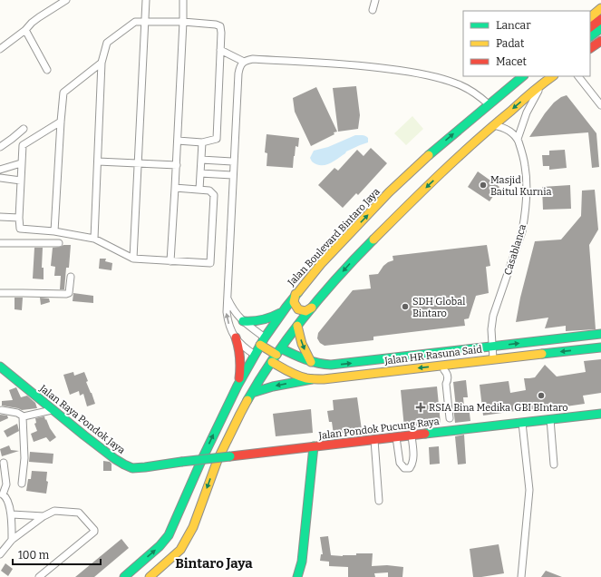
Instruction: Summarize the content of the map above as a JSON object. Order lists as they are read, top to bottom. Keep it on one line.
{"streets":{"main road":["Jalan Boulevard Bintaro Jaya","Jalan HR Rasuna Said","Jalan Raya Pondok Jaya","Jalan Pondok Pucung Raya"],"street":["Casablanca"]},"crossings":[["Casablanca","Jalan HR Rasuna Said"],["Jalan Raya Pondok Jaya","Jalan Pondok Pucung Raya"]],"districts":["Bintaro Jaya"],"places":{"other":["Masjid Baitul Kurnia","SDH Global Bintaro","GBI BIntaro"],"health":["RSIA Bina Medika"]},"legend":["Lancar","Padat","Macet"],"scale_bar":"100 m"}
